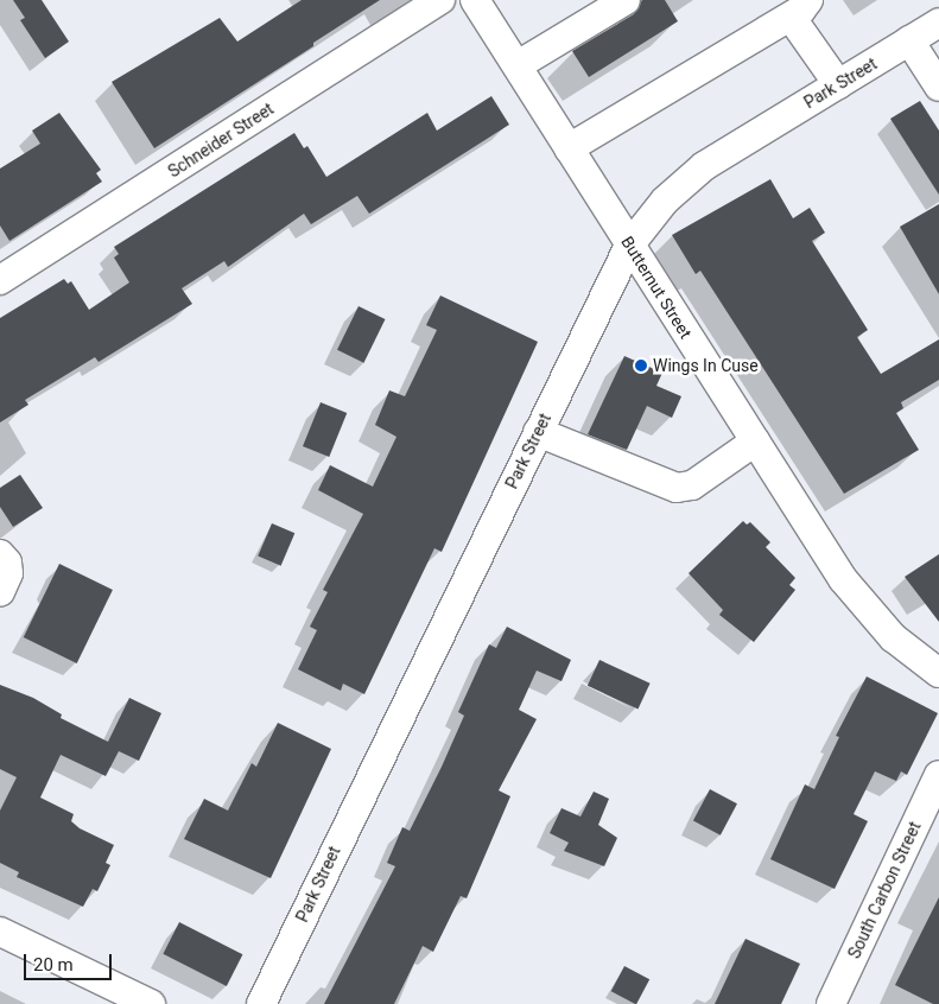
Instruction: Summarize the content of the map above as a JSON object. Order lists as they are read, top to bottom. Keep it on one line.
{"streets":{"street":["Park Street","Schneider Street","Butternut Street","South Carbon Street"]},"crossings":[["Park Street","Butternut Street"]],"places":["Wings In Cuse"],"scale_bar":"20 m"}
